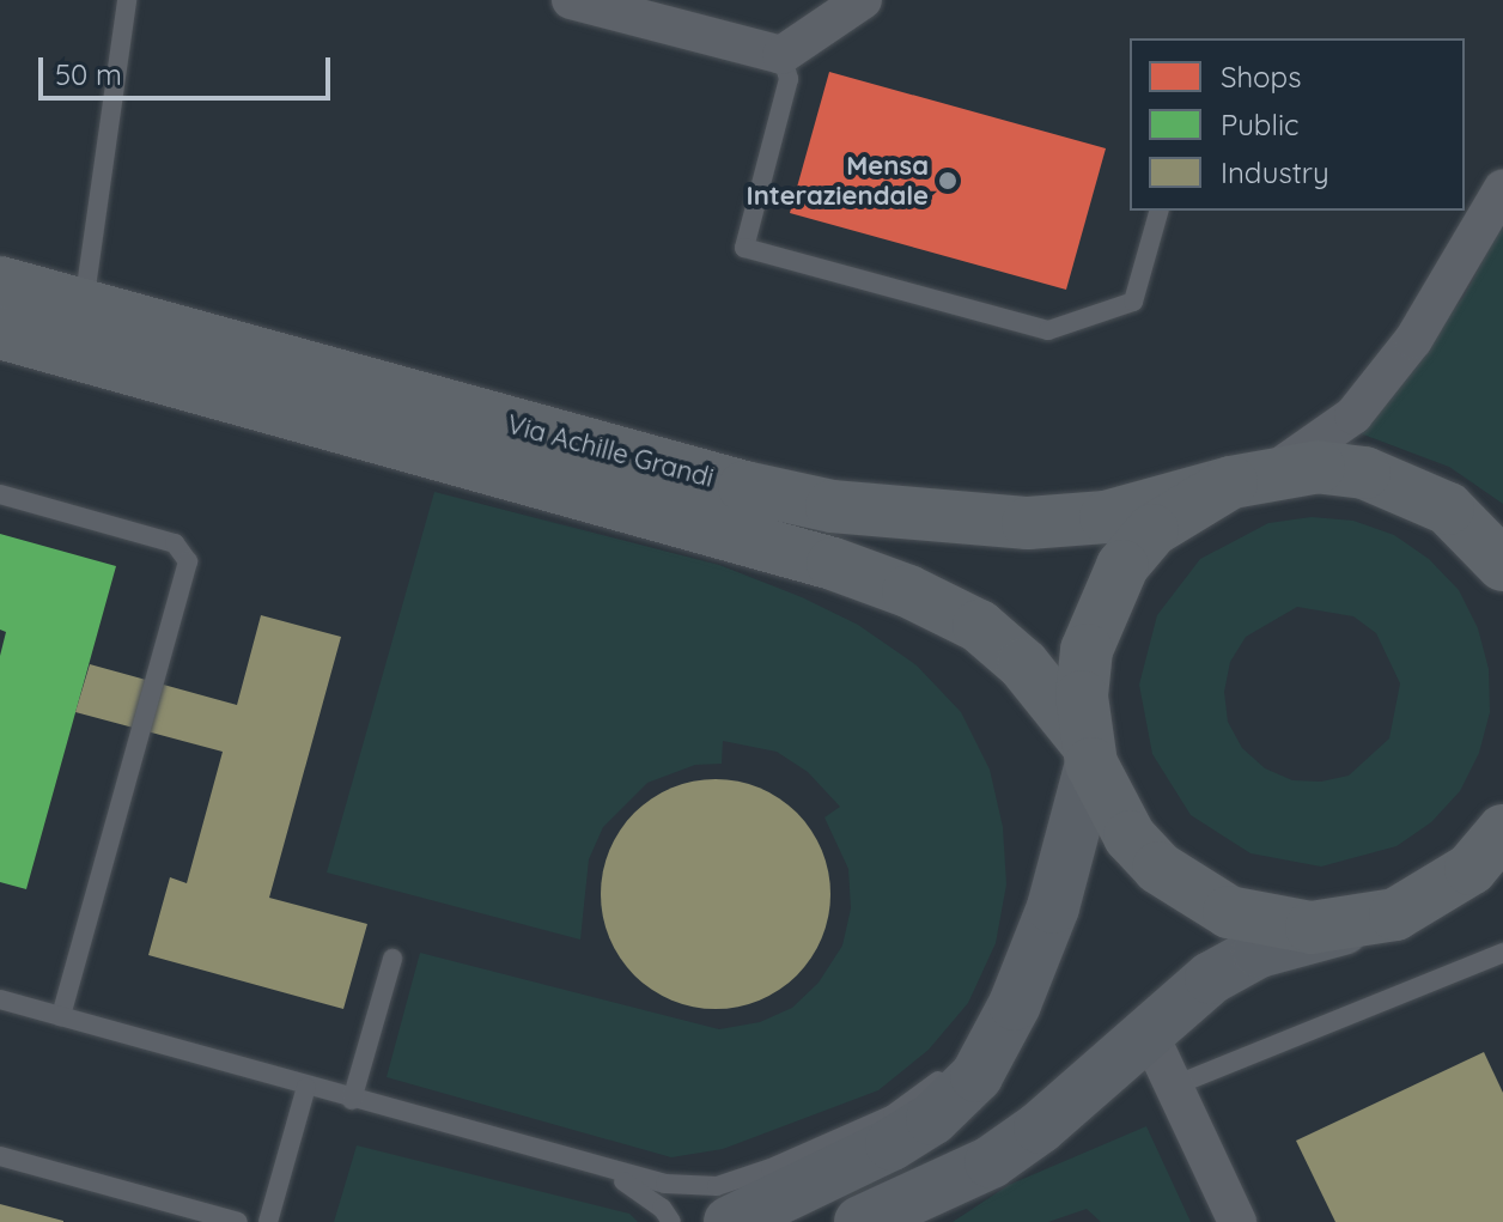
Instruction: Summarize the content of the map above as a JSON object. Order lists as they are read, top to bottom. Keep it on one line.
{"streets":{"main road":["Via Achille Grandi"]},"places":["Mensa Interaziendale"],"legend":["Shops","Public","Industry"],"scale_bar":"50 m"}
